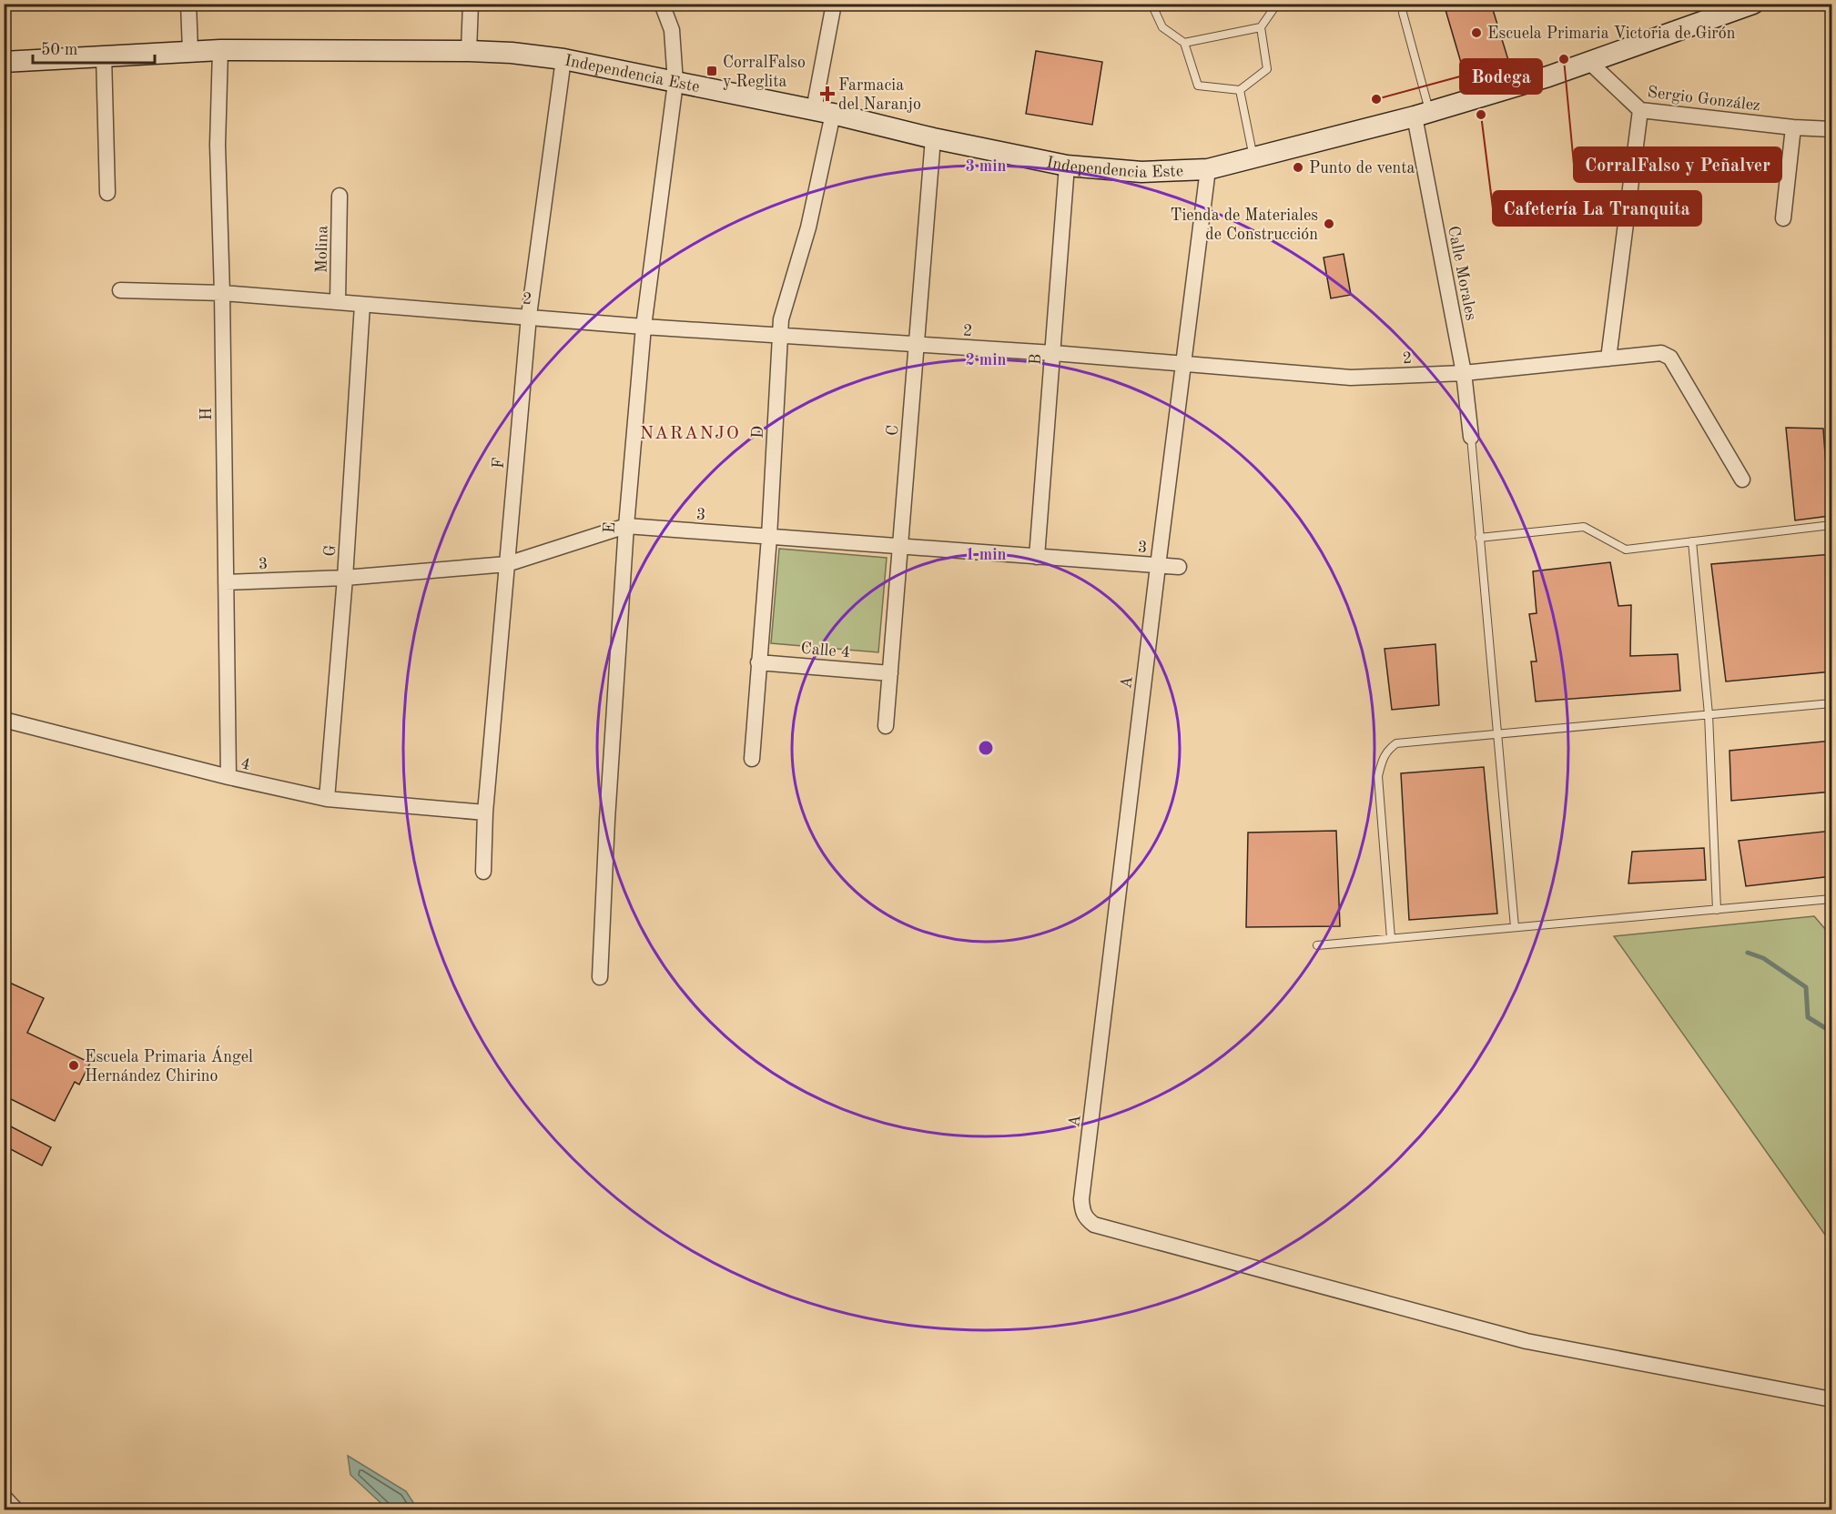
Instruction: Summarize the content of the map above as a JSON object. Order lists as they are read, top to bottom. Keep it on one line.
{"streets":{"main road":["Independencia Este"],"street":["Sergio González","Molina","Calle Morales","2","B","H","C","D","F","3","E","G","Calle 4","A","4"]},"crossings":[["Independencia Este","Sergio González"],["Independencia Este","Calle Morales"],["Independencia Este","B"],["Independencia Este","H"],["Independencia Este","C"],["Independencia Este","D"],["Independencia Este","F"],["Independencia Este","E"],["Independencia Este","A"],["Molina","2"],["Calle Morales","2"],["2","B"],["2","H"],["2","C"],["2","D"],["2","F"],["2","E"],["2","G"],["2","A"],["B","3"],["H","3"],["H","4"],["C","3"],["C","Calle 4"],["D","3"],["D","Calle 4"],["F","3"],["F","4"],["3","E"],["3","G"],["3","A"],["G","4"]],"districts":["NARANJO"],"places":{"other":["Escuela Primaria Victoria de Girón","CorralFalso y Peñalver","Bodega","Cafetería La Tranquita","Punto de venta","Tienda de Materiales de Construcción","Escuela Primaria Ángel Hernández Chirino"],"transit":["CorralFalso y Reglita"],"health":["Farmacia del Naranjo"]},"scale_bar":"50 m","rings":["3 min","2 min","1 min"]}
